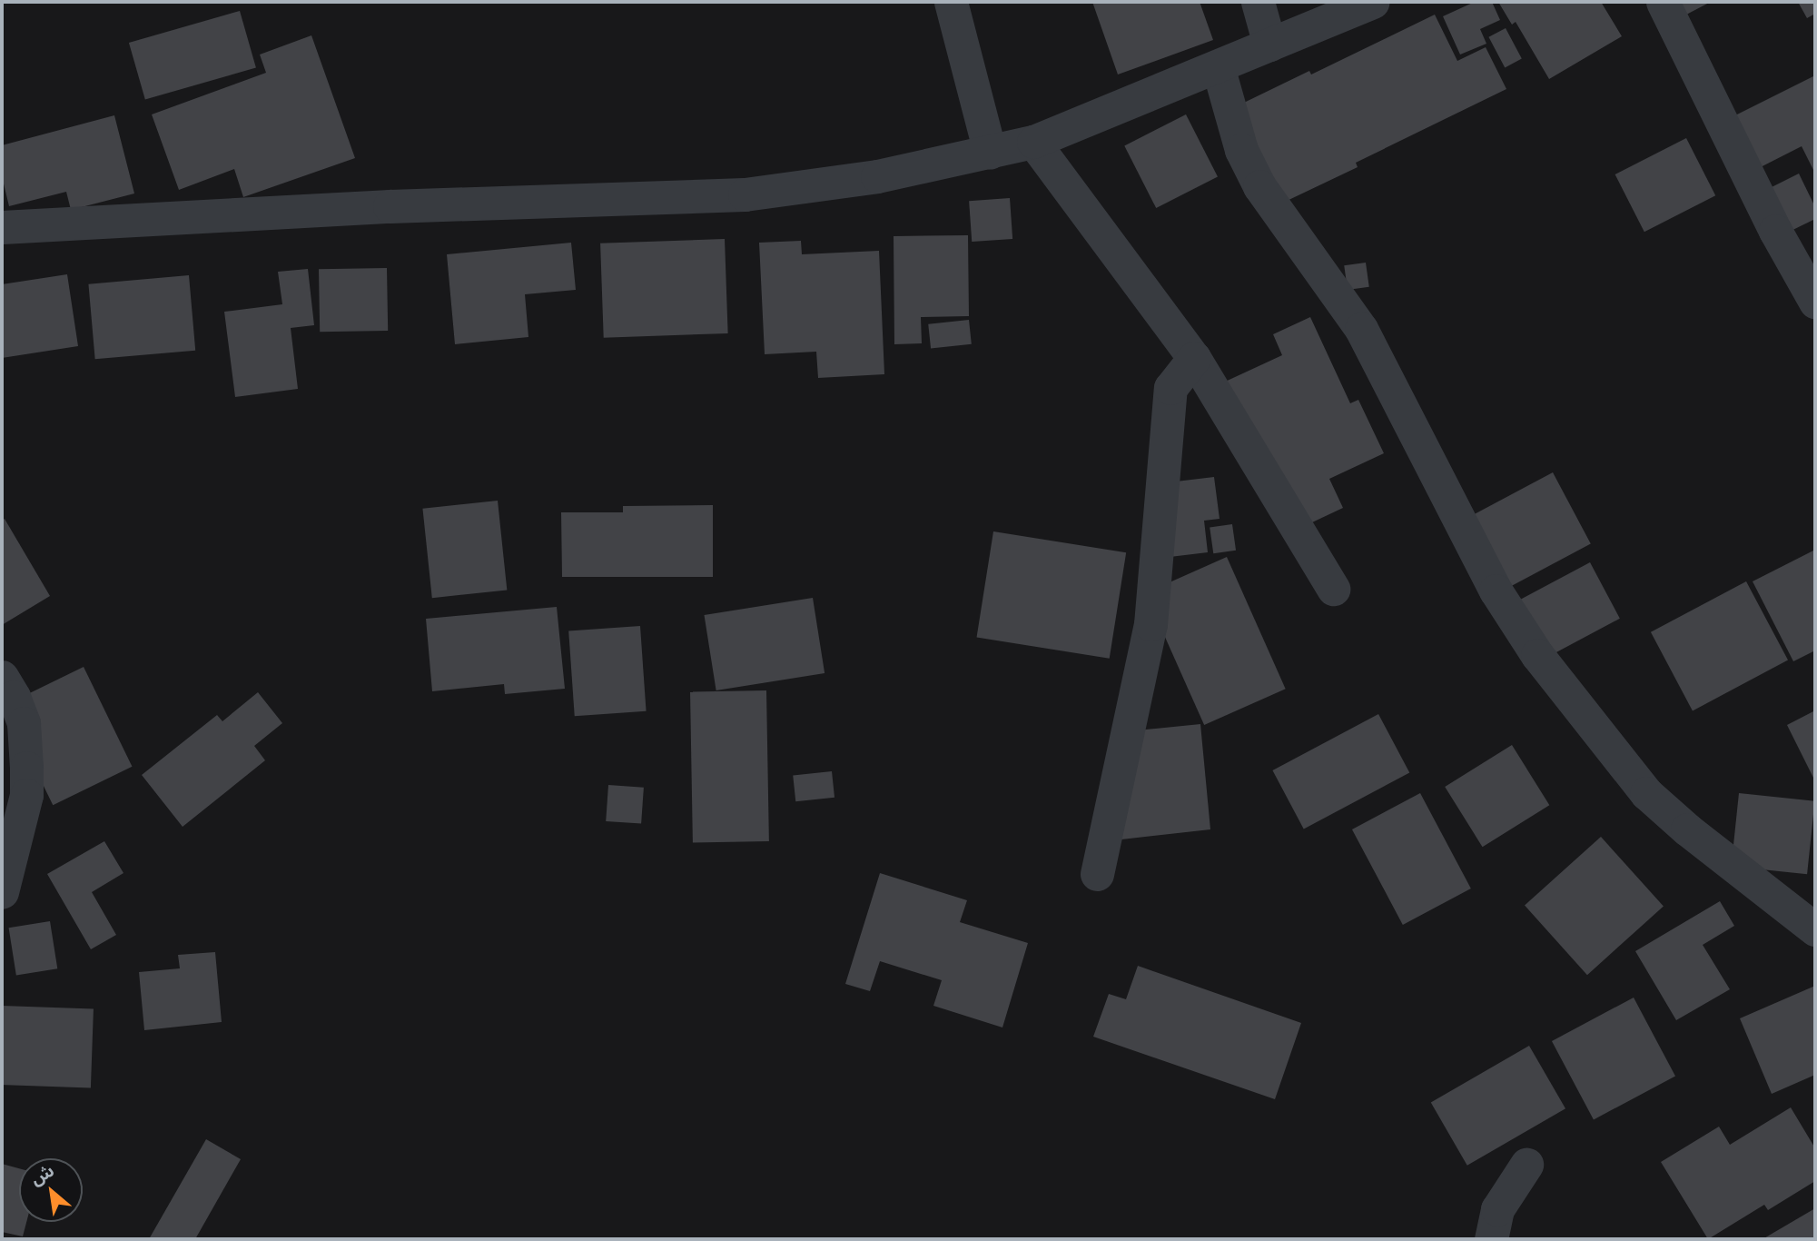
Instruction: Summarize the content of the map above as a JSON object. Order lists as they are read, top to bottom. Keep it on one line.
{"north":"top left"}
